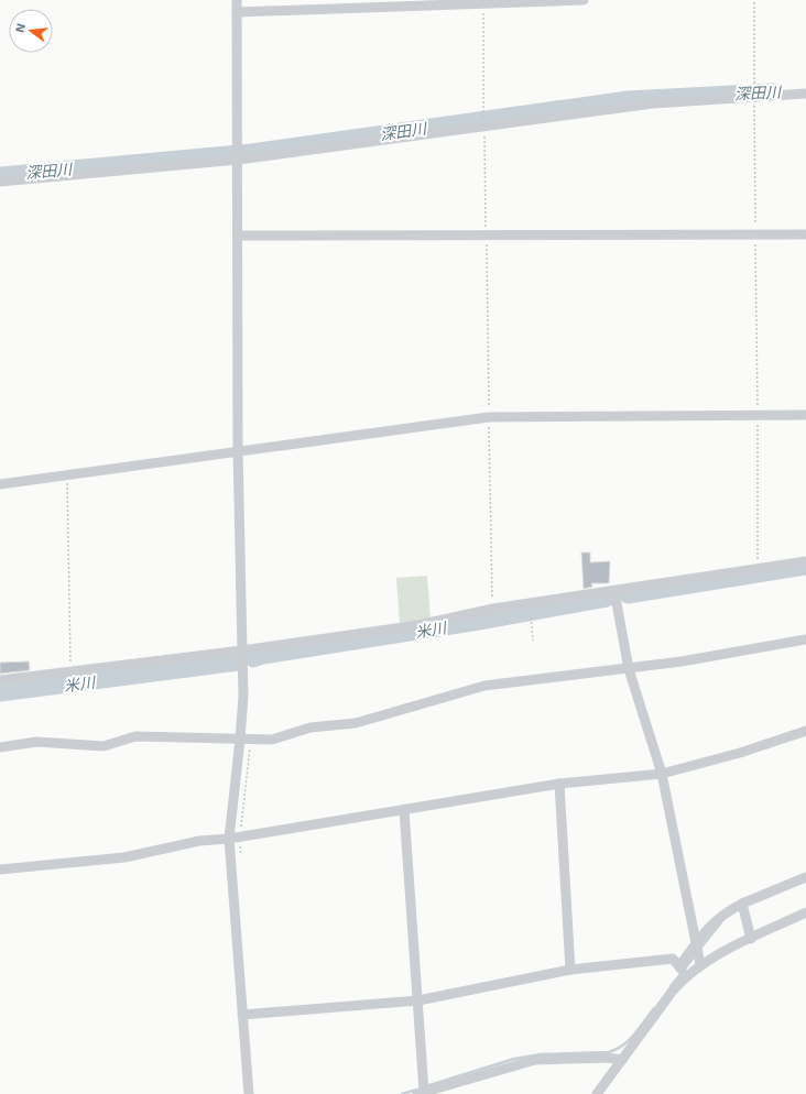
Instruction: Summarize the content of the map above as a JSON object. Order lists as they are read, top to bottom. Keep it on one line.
{"water":["深田川","米川"],"north":"left"}
